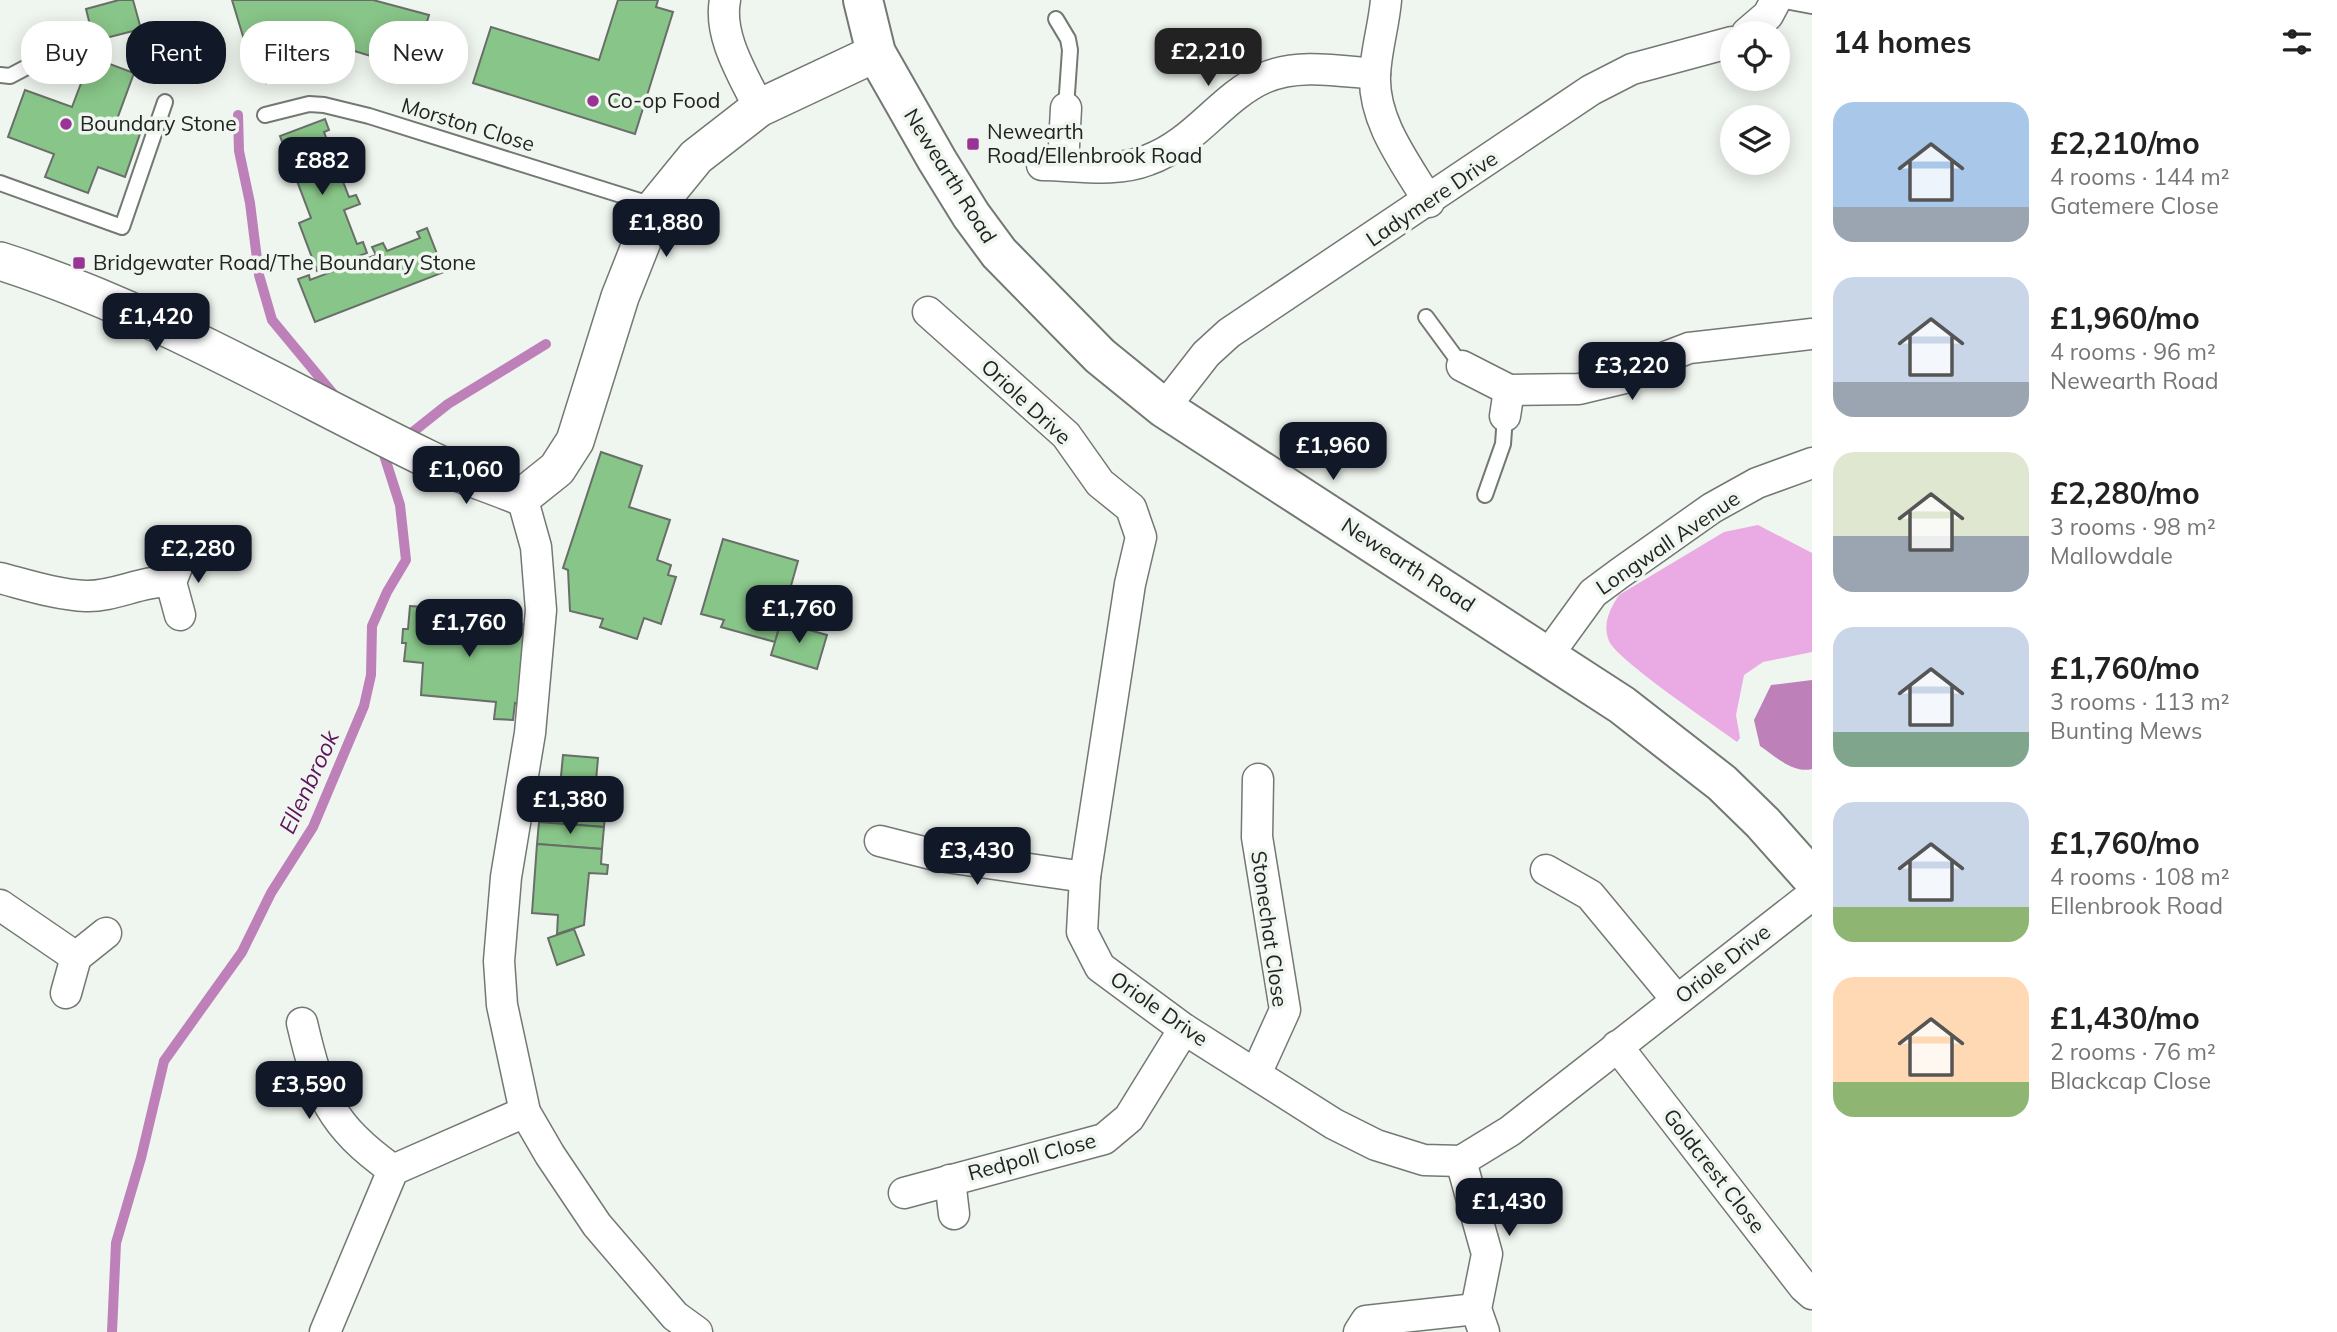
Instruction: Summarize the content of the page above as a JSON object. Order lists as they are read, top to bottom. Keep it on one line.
{"streets":{"main road":["Newearth Road"],"street":["Ladymere Drive","Oriole Drive","Longwall Avenue","Stonechat Close","Redpoll Close","Goldcrest Close"],"lane":["Morston Close"]},"crossings":[["Newearth Road","Ladymere Drive"],["Newearth Road","Longwall Avenue"],["Oriole Drive","Stonechat Close"],["Oriole Drive","Redpoll Close"],["Oriole Drive","Goldcrest Close"]],"water":["Ellenbrook"],"places":{"other":["Co-op Food","Boundary Stone"],"transit":["Newearth Road/Ellenbrook Road","Bridgewater Road/The Boundary Stone"]},"page":{"heading":"14 homes","chip":["Buy","Rent","Filters","New"],"price":["£2,210","£882","£1,880","£1,420","£3,220","£1,960","£1,060","£2,280","£1,760","£1,760","£1,380","£3,430","£3,590","£1,430"],"list":[{"name":"£2,210/mo","note":"4 rooms · 144 m² · Gatemere Close"},{"name":"£1,960/mo","note":"4 rooms · 96 m² · Newearth Road"},{"name":"£2,280/mo","note":"3 rooms · 98 m² · Mallowdale"},{"name":"£1,760/mo","note":"3 rooms · 113 m² · Bunting Mews"},{"name":"£1,760/mo","note":"4 rooms · 108 m² · Ellenbrook Road"},{"name":"£1,430/mo","note":"2 rooms · 76 m² · Blackcap Close"}]}}
